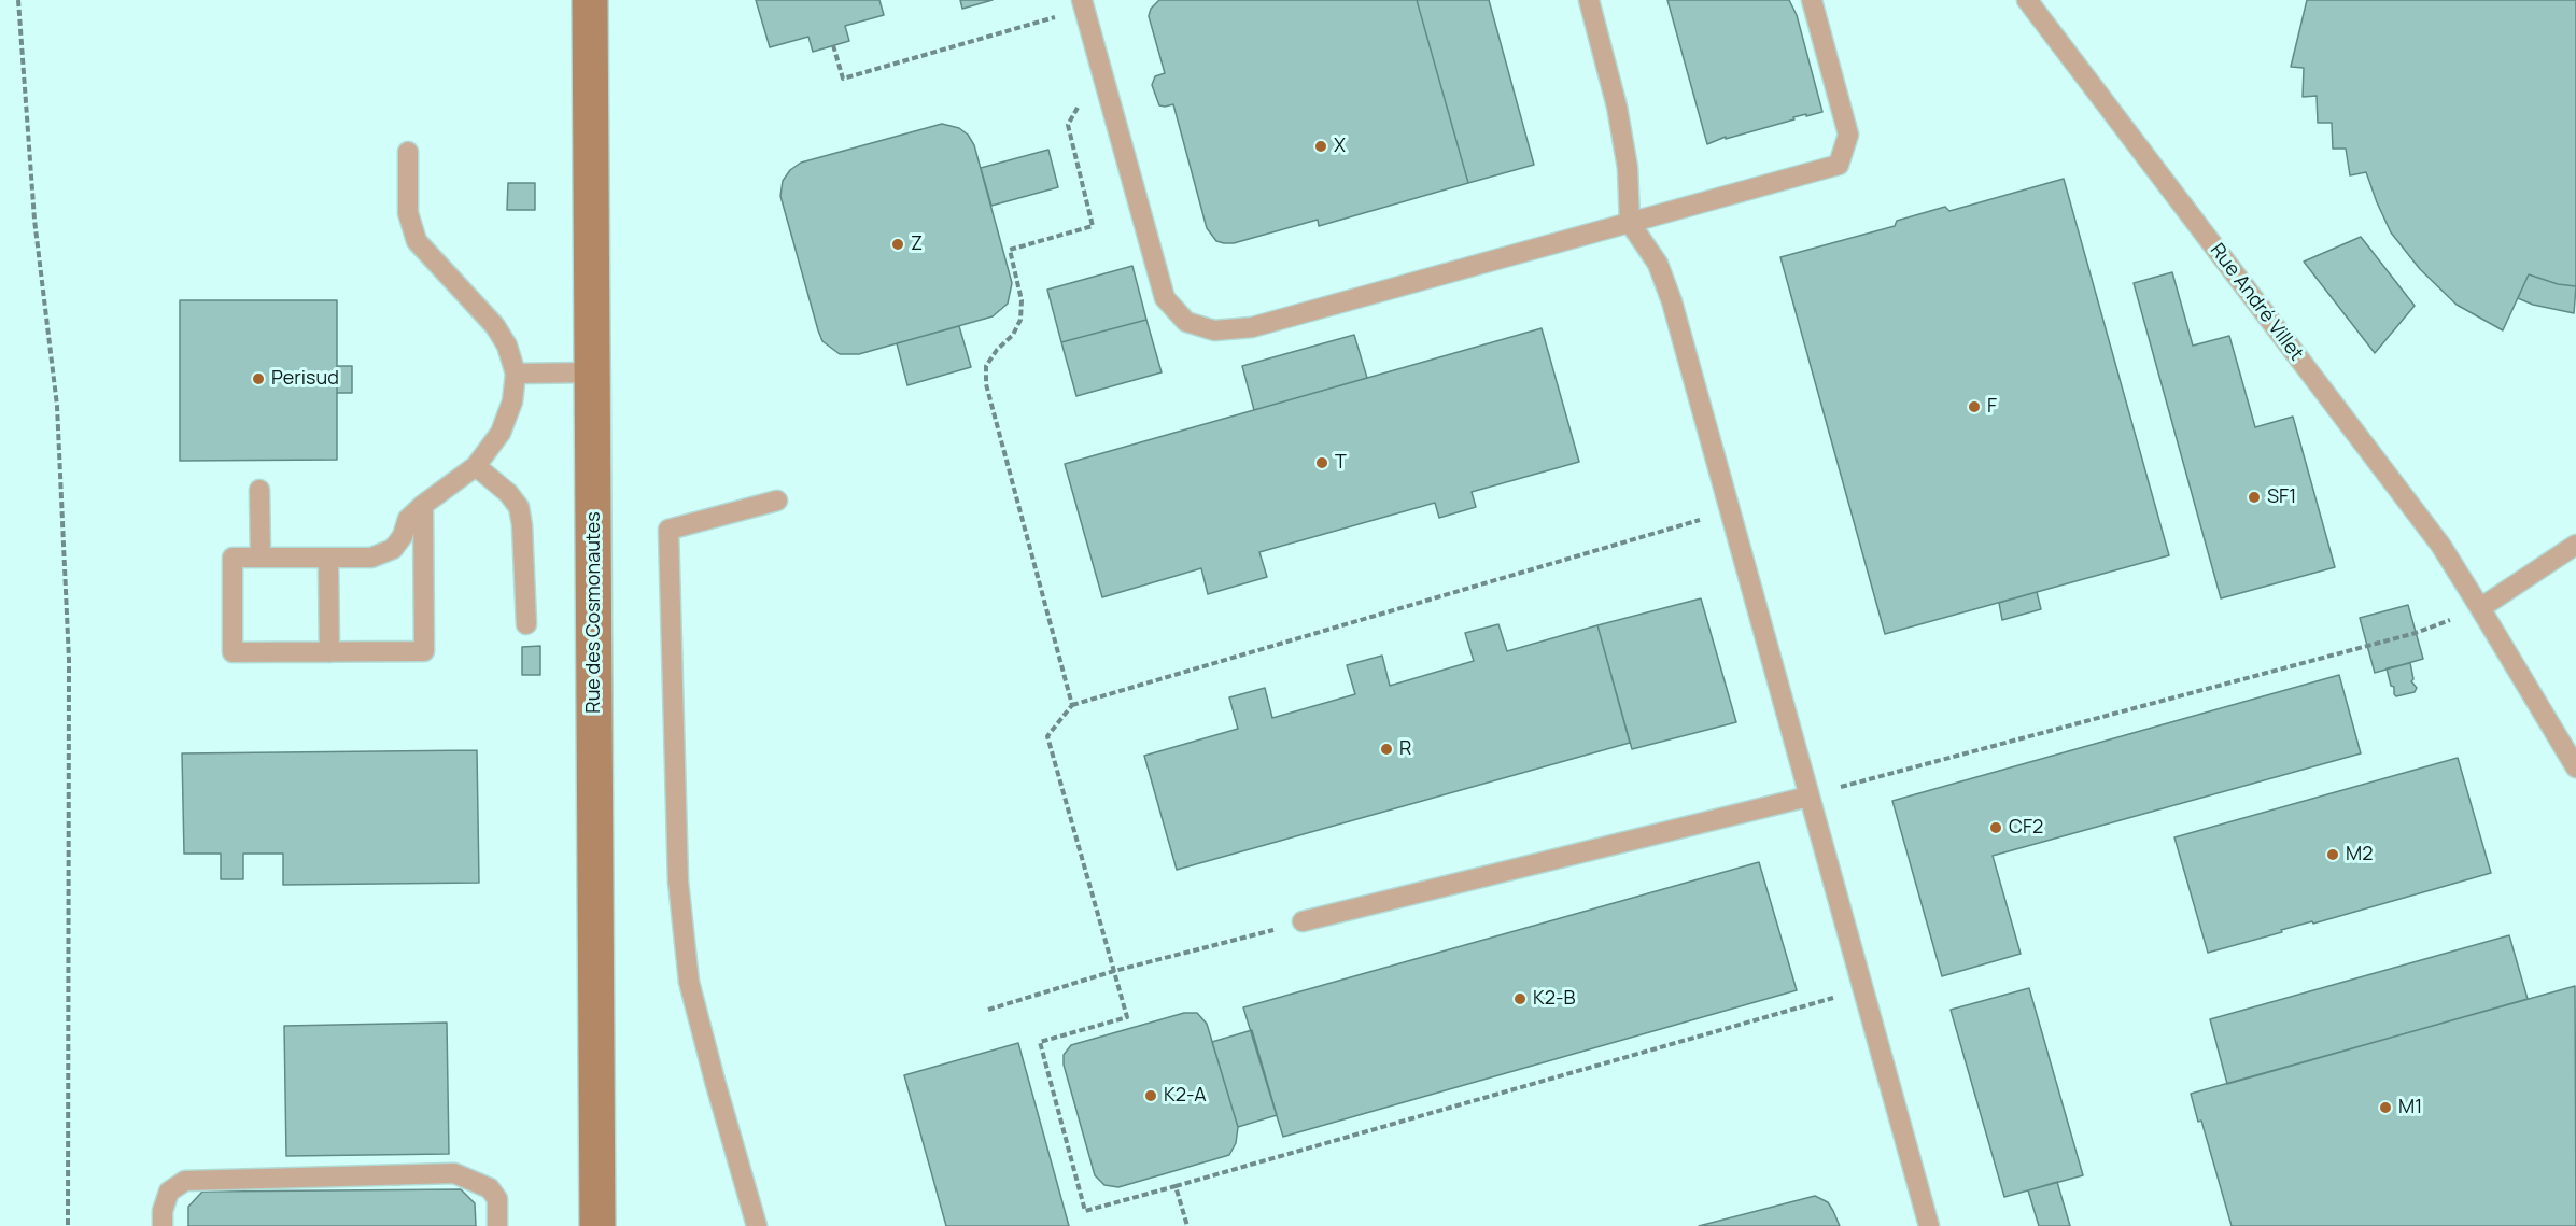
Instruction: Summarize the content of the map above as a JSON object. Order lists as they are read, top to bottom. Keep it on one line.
{"streets":{"main road":["Rue des Cosmonautes"],"lane":["Rue André Villet"]},"places":["X","Z","Perisud","F","T","SF1","R","CF2","M2","K2-B","K2-A","M1"]}
